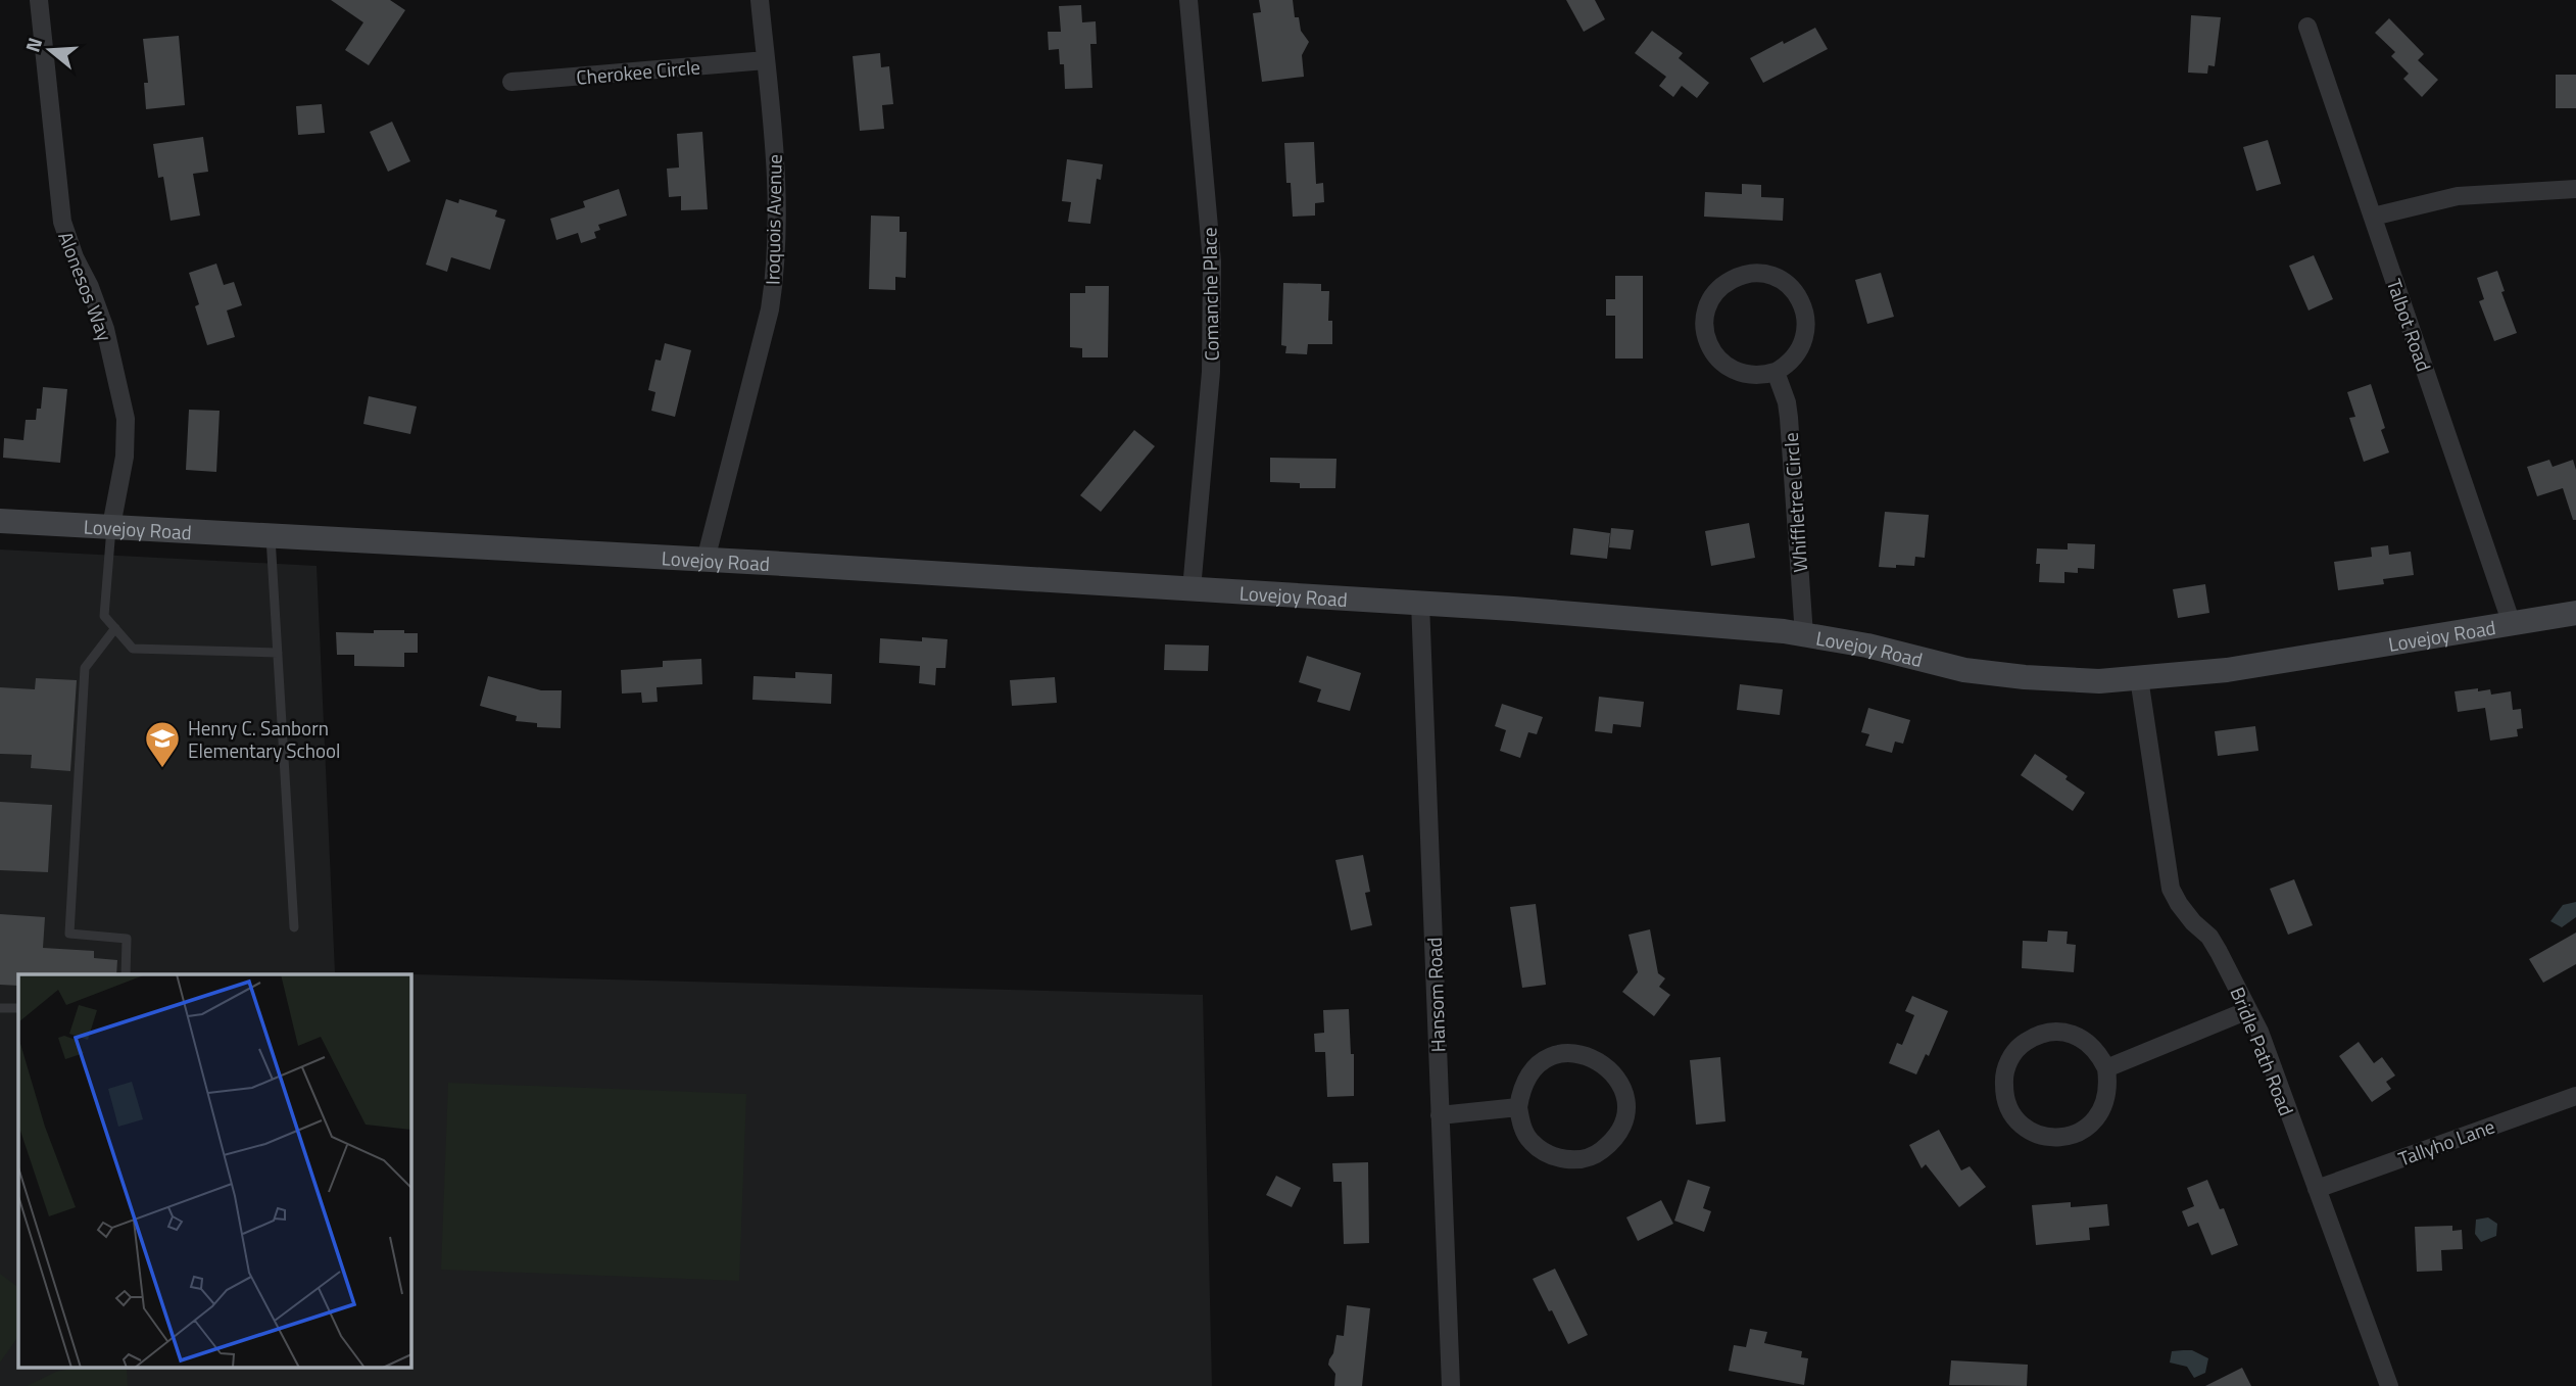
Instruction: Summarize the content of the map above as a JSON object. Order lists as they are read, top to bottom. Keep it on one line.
{"streets":{"main road":["Lovejoy Road"],"street":["Cherokee Circle","Iroquois Avenue","Alonesos Way","Comanche Place","Talbot Road","Whiffletree Circle","Hansom Road","Bridle Path Road","Tallyho Lane"]},"crossings":[["Cherokee Circle","Iroquois Avenue"],["Iroquois Avenue","Lovejoy Road"],["Alonesos Way","Lovejoy Road"],["Comanche Place","Lovejoy Road"],["Talbot Road","Lovejoy Road"],["Whiffletree Circle","Lovejoy Road"],["Lovejoy Road","Hansom Road"],["Lovejoy Road","Bridle Path Road"],["Bridle Path Road","Tallyho Lane"]],"places":{"school or university":["Henry C. Sanborn Elementary School"]},"north":"left"}
